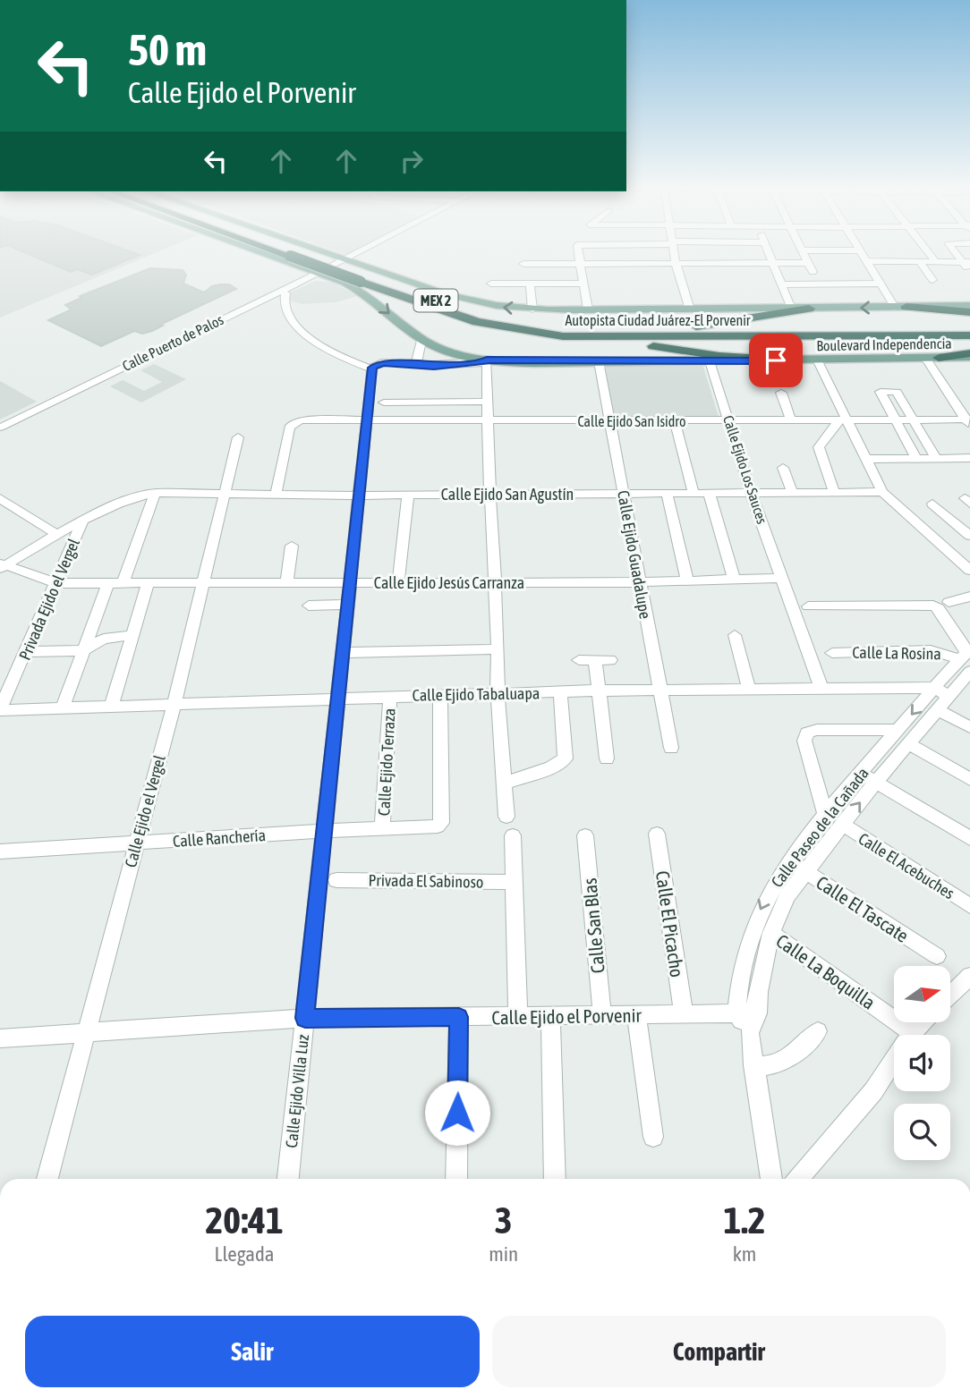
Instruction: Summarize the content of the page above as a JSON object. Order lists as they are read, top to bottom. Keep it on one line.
{"streets":{"highway":["MEX 2","Autopista Ciudad Juárez-El Porvenir"],"main road":["Boulevard Independencia"],"street":["Calle Puerto de Palos","Calle Ejido San Isidro","Calle Ejido Los Sauces","Calle Ejido San Agustín","Calle Ejido Guadalupe","Calle Ejido Jesús Carranza","Privada Ejido el Vergel","Calle La Rosina","Calle Ejido Tabaluapa","Calle Ejido Terraza","Calle Ejido el Vergel","Calle Paseo de la Cañada","Calle Ranchería","Calle El Acebuches","Privada El Sabinoso","Calle El Tascate","Calle El Picacho","Calle San Blas","Calle La Boquilla","Calle Ejido el Porvenir","Calle Ejido Villa Luz"]},"crossings":[["MEX 2","Calle Puerto de Palos"],["Calle Puerto de Palos","Boulevard Independencia"],["Boulevard Independencia","Calle Ejido Los Sauces"],["Boulevard Independencia","Calle Ejido Guadalupe"],["Calle Ejido San Isidro","Calle Ejido Los Sauces"],["Calle Ejido San Isidro","Calle Ejido San Agustín"],["Calle Ejido San Isidro","Calle Ejido Guadalupe"],["Calle Ejido San Isidro","Calle Ejido Villa Luz"],["Calle Ejido Los Sauces","Calle Ejido San Agustín"],["Calle Ejido Los Sauces","Calle Ejido Jesús Carranza"],["Calle Ejido Los Sauces","Calle Ejido Tabaluapa"],["Calle Ejido San Agustín","Calle Ejido Guadalupe"],["Calle Ejido San Agustín","Calle Ejido Jesús Carranza"],["Calle Ejido San Agustín","Privada Ejido el Vergel"],["Calle Ejido San Agustín","Calle Ejido el Vergel"],["Calle Ejido San Agustín","Calle Ejido Villa Luz"],["Calle Ejido Guadalupe","Calle Ejido Jesús Carranza"],["Calle Ejido Guadalupe","Calle Ejido Tabaluapa"],["Calle Ejido Jesús Carranza","Privada Ejido el Vergel"],["Calle Ejido Jesús Carranza","Calle Ejido el Vergel"],["Calle Ejido Jesús Carranza","Calle Ejido Villa Luz"],["Privada Ejido el Vergel","Calle Ejido Tabaluapa"],["Calle La Rosina","Calle Paseo de la Cañada"],["Calle Ejido Tabaluapa","Calle Ejido Terraza"],["Calle Ejido Tabaluapa","Calle Ejido el Vergel"],["Calle Ejido Tabaluapa","Calle Paseo de la Cañada"],["Calle Ejido Tabaluapa","Calle Ranchería"],["Calle Ejido Tabaluapa","Calle Ejido Villa Luz"],["Calle Ejido Terraza","Calle Ranchería"],["Calle Ejido el Vergel","Calle Ranchería"],["Calle Ejido el Vergel","Calle Ejido el Porvenir"],["Calle Paseo de la Cañada","Calle El Acebuches"],["Calle Paseo de la Cañada","Calle El Tascate"],["Calle Paseo de la Cañada","Calle La Boquilla"],["Calle Paseo de la Cañada","Calle Ejido el Porvenir"],["Calle Ranchería","Calle Ejido Villa Luz"],["Calle El Picacho","Calle Ejido el Porvenir"],["Calle San Blas","Calle Ejido el Porvenir"],["Calle Ejido el Porvenir","Calle Ejido Villa Luz"]],"north":"right","page":{"turn":["50 m","Calle Ejido el Porvenir"],"eta":["20:41","Llegada","3","min","1.2","km"],"buttons":["Salir","Compartir"]}}
